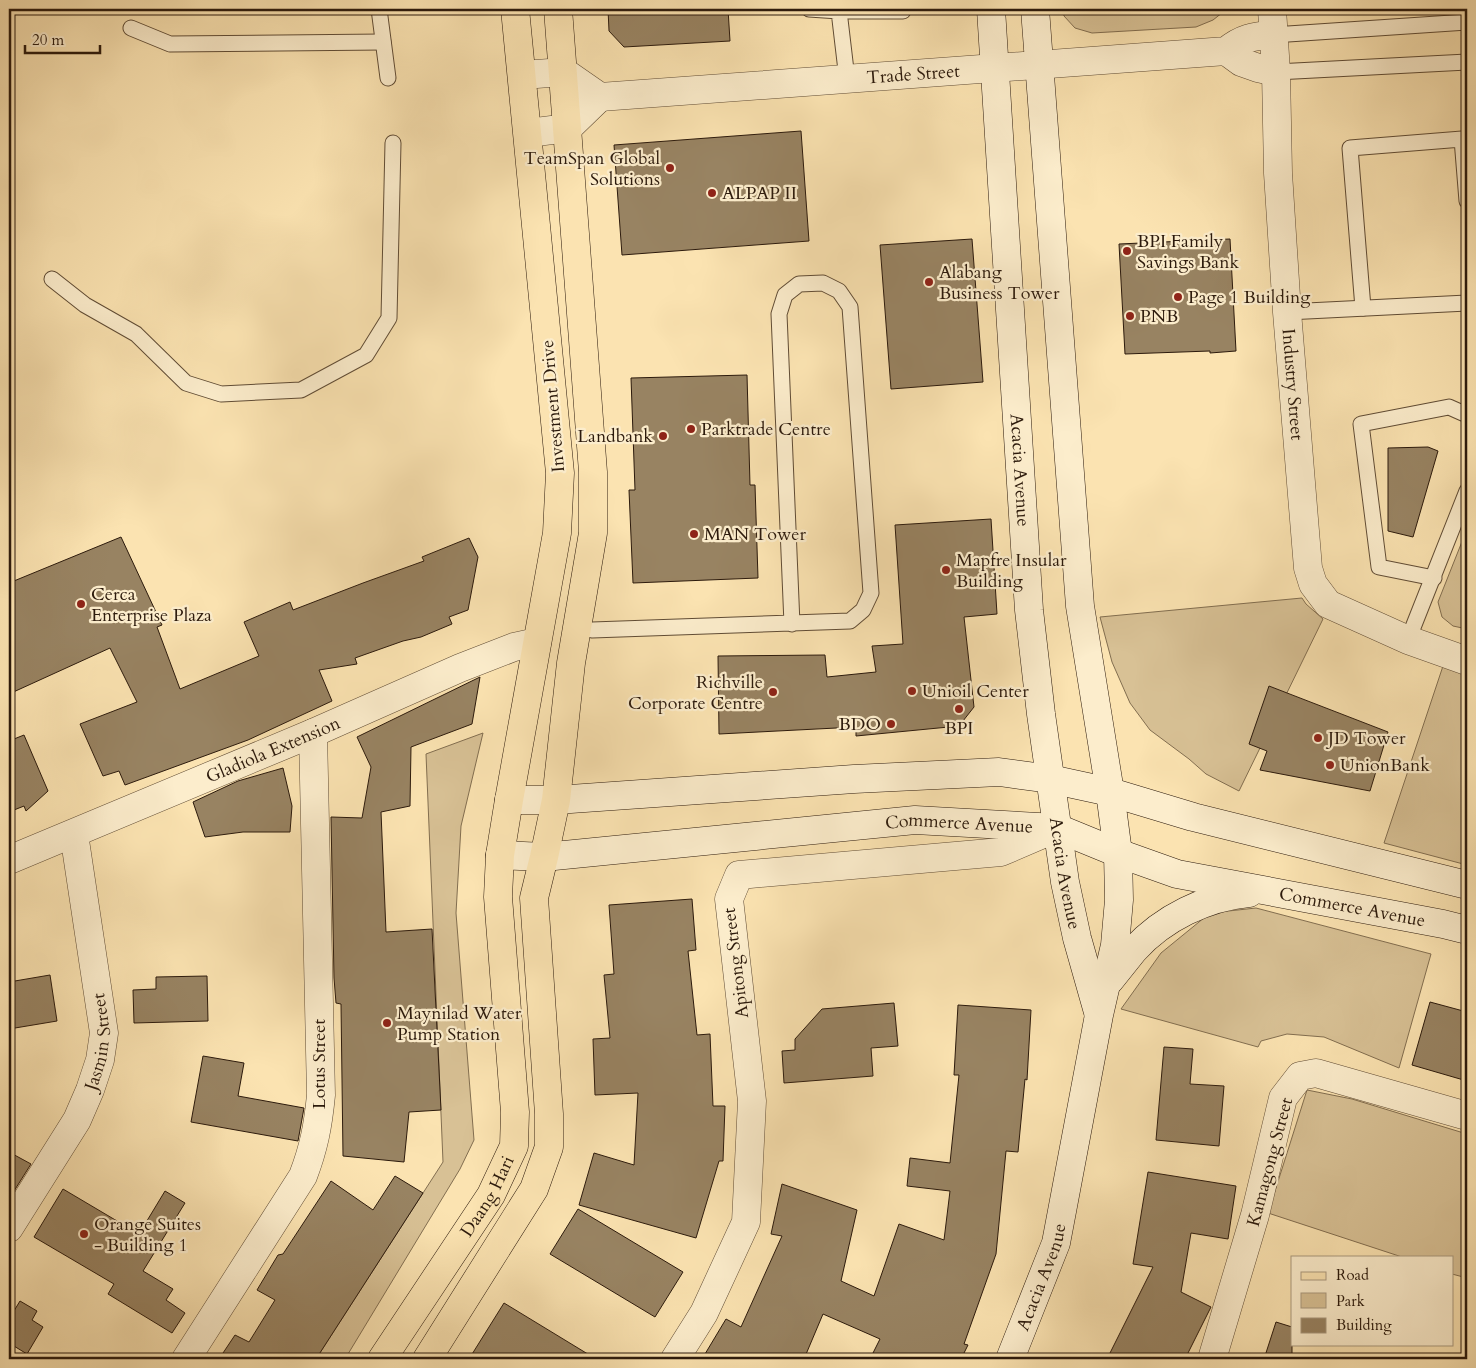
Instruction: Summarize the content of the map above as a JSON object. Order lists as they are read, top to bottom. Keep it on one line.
{"streets":{"main road":["Investment Drive","Daang Hari"],"street":["Trade Street","Industry Street","Acacia Avenue","Gladiola Extension","Commerce Avenue","Apitong Street","Jasmin Street","Lotus Street","Kamagong Street"]},"crossings":[["Trade Street","Industry Street"],["Trade Street","Acacia Avenue"],["Investment Drive","Gladiola Extension"],["Investment Drive","Daang Hari"],["Acacia Avenue","Commerce Avenue"],["Acacia Avenue","Apitong Street"],["Gladiola Extension","Jasmin Street"],["Gladiola Extension","Lotus Street"],["Commerce Avenue","Apitong Street"],["Commerce Avenue","Daang Hari"]],"places":["TeamSpan Global Solutions","ALPAP II","BPI Family Savings Bank","Alabang Business Tower","Page 1 Building","PNB","Parktrade Centre","Landbank","MAN Tower","Mapfre Insular Building","Cerca Enterprise Plaza","Unioil Center","Richville Corporate Centre","BPI","BDO","JD Tower","UnionBank","Maynilad Water Pump Station","Orange Suites - Building 1"],"legend":["Road","Park","Building"],"scale_bar":"20 m"}
